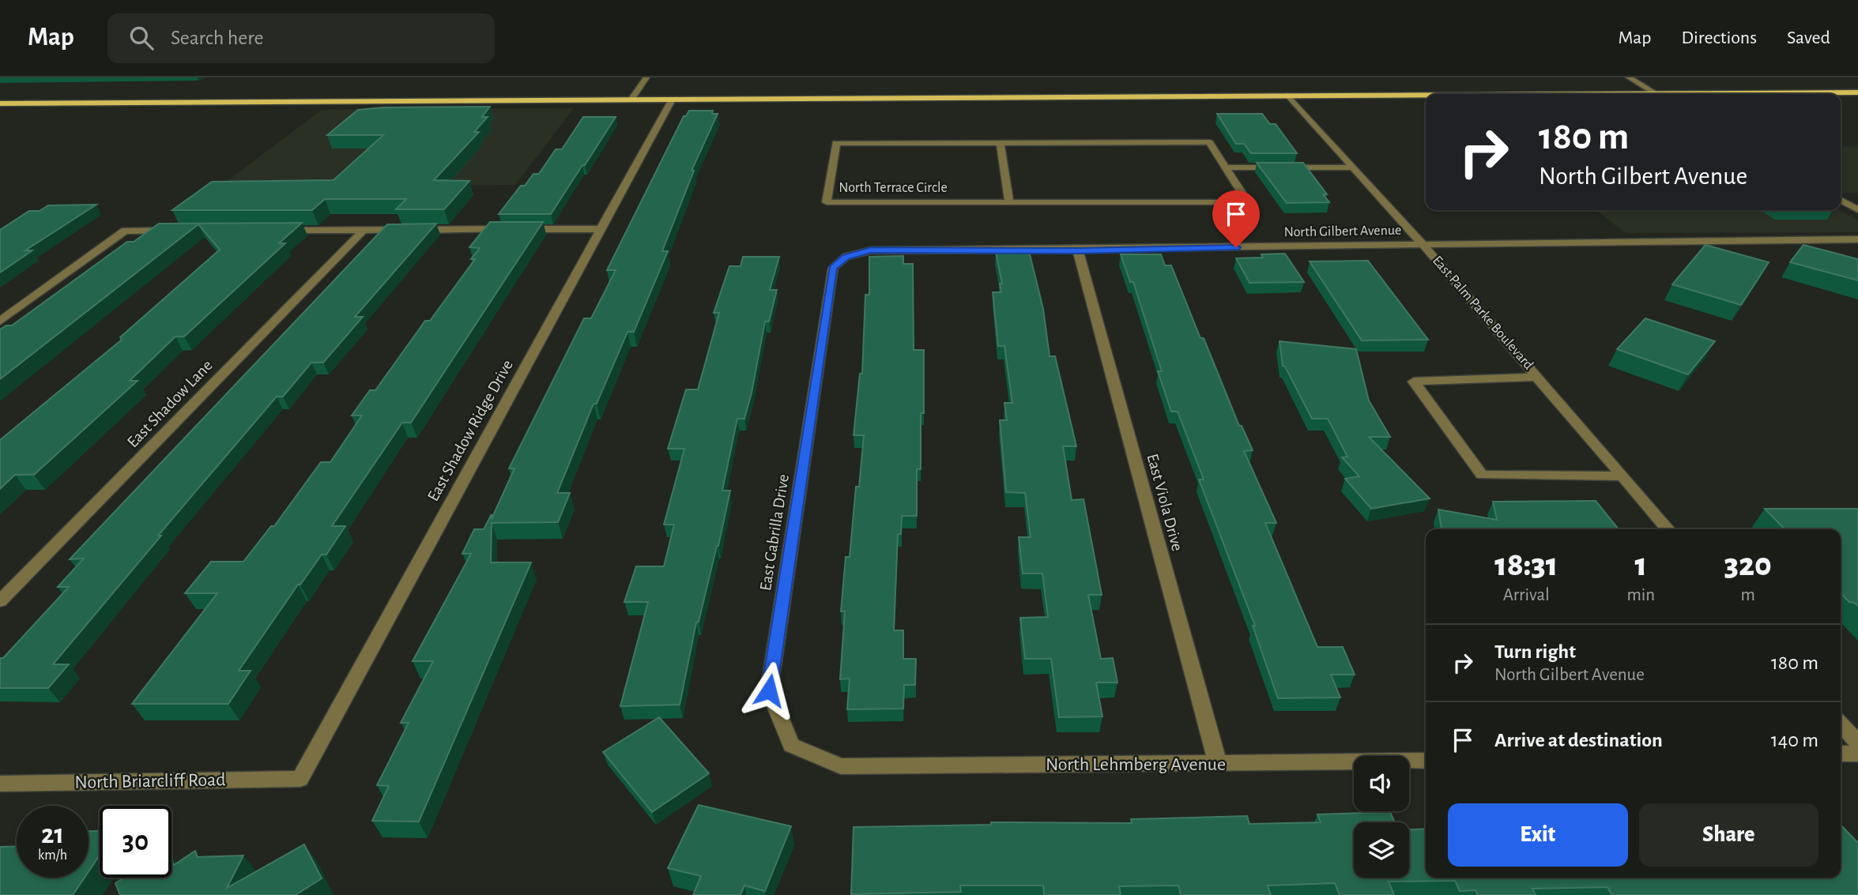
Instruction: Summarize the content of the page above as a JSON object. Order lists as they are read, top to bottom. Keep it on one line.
{"streets":{"street":["North Terrace Circle","North Gilbert Avenue","East Palm Parke Boulevard","East Shadow Lane","East Shadow Ridge Drive","East Viola Drive","East Gabrilla Drive","North Lehmberg Avenue","North Briarcliff Road"]},"crossings":[["North Gilbert Avenue","East Palm Parke Boulevard"],["North Gilbert Avenue","East Viola Drive"],["North Gilbert Avenue","East Gabrilla Drive"],["East Shadow Ridge Drive","North Briarcliff Road"],["East Viola Drive","North Lehmberg Avenue"],["East Gabrilla Drive","North Lehmberg Avenue"]],"page":{"header":"Map","search":"Search here","nav":["Map","Directions","Saved"],"turn":["180 m","North Gilbert Avenue"],"eta":["18:31","Arrival","1","min","320","m"],"list":[{"name":"Turn right","note":"North Gilbert Avenue","value":"180 m"},{"name":"Arrive at destination","value":"140 m"}],"buttons":["Exit","Share"],"speed":"21 km/h","limit":"30"}}
